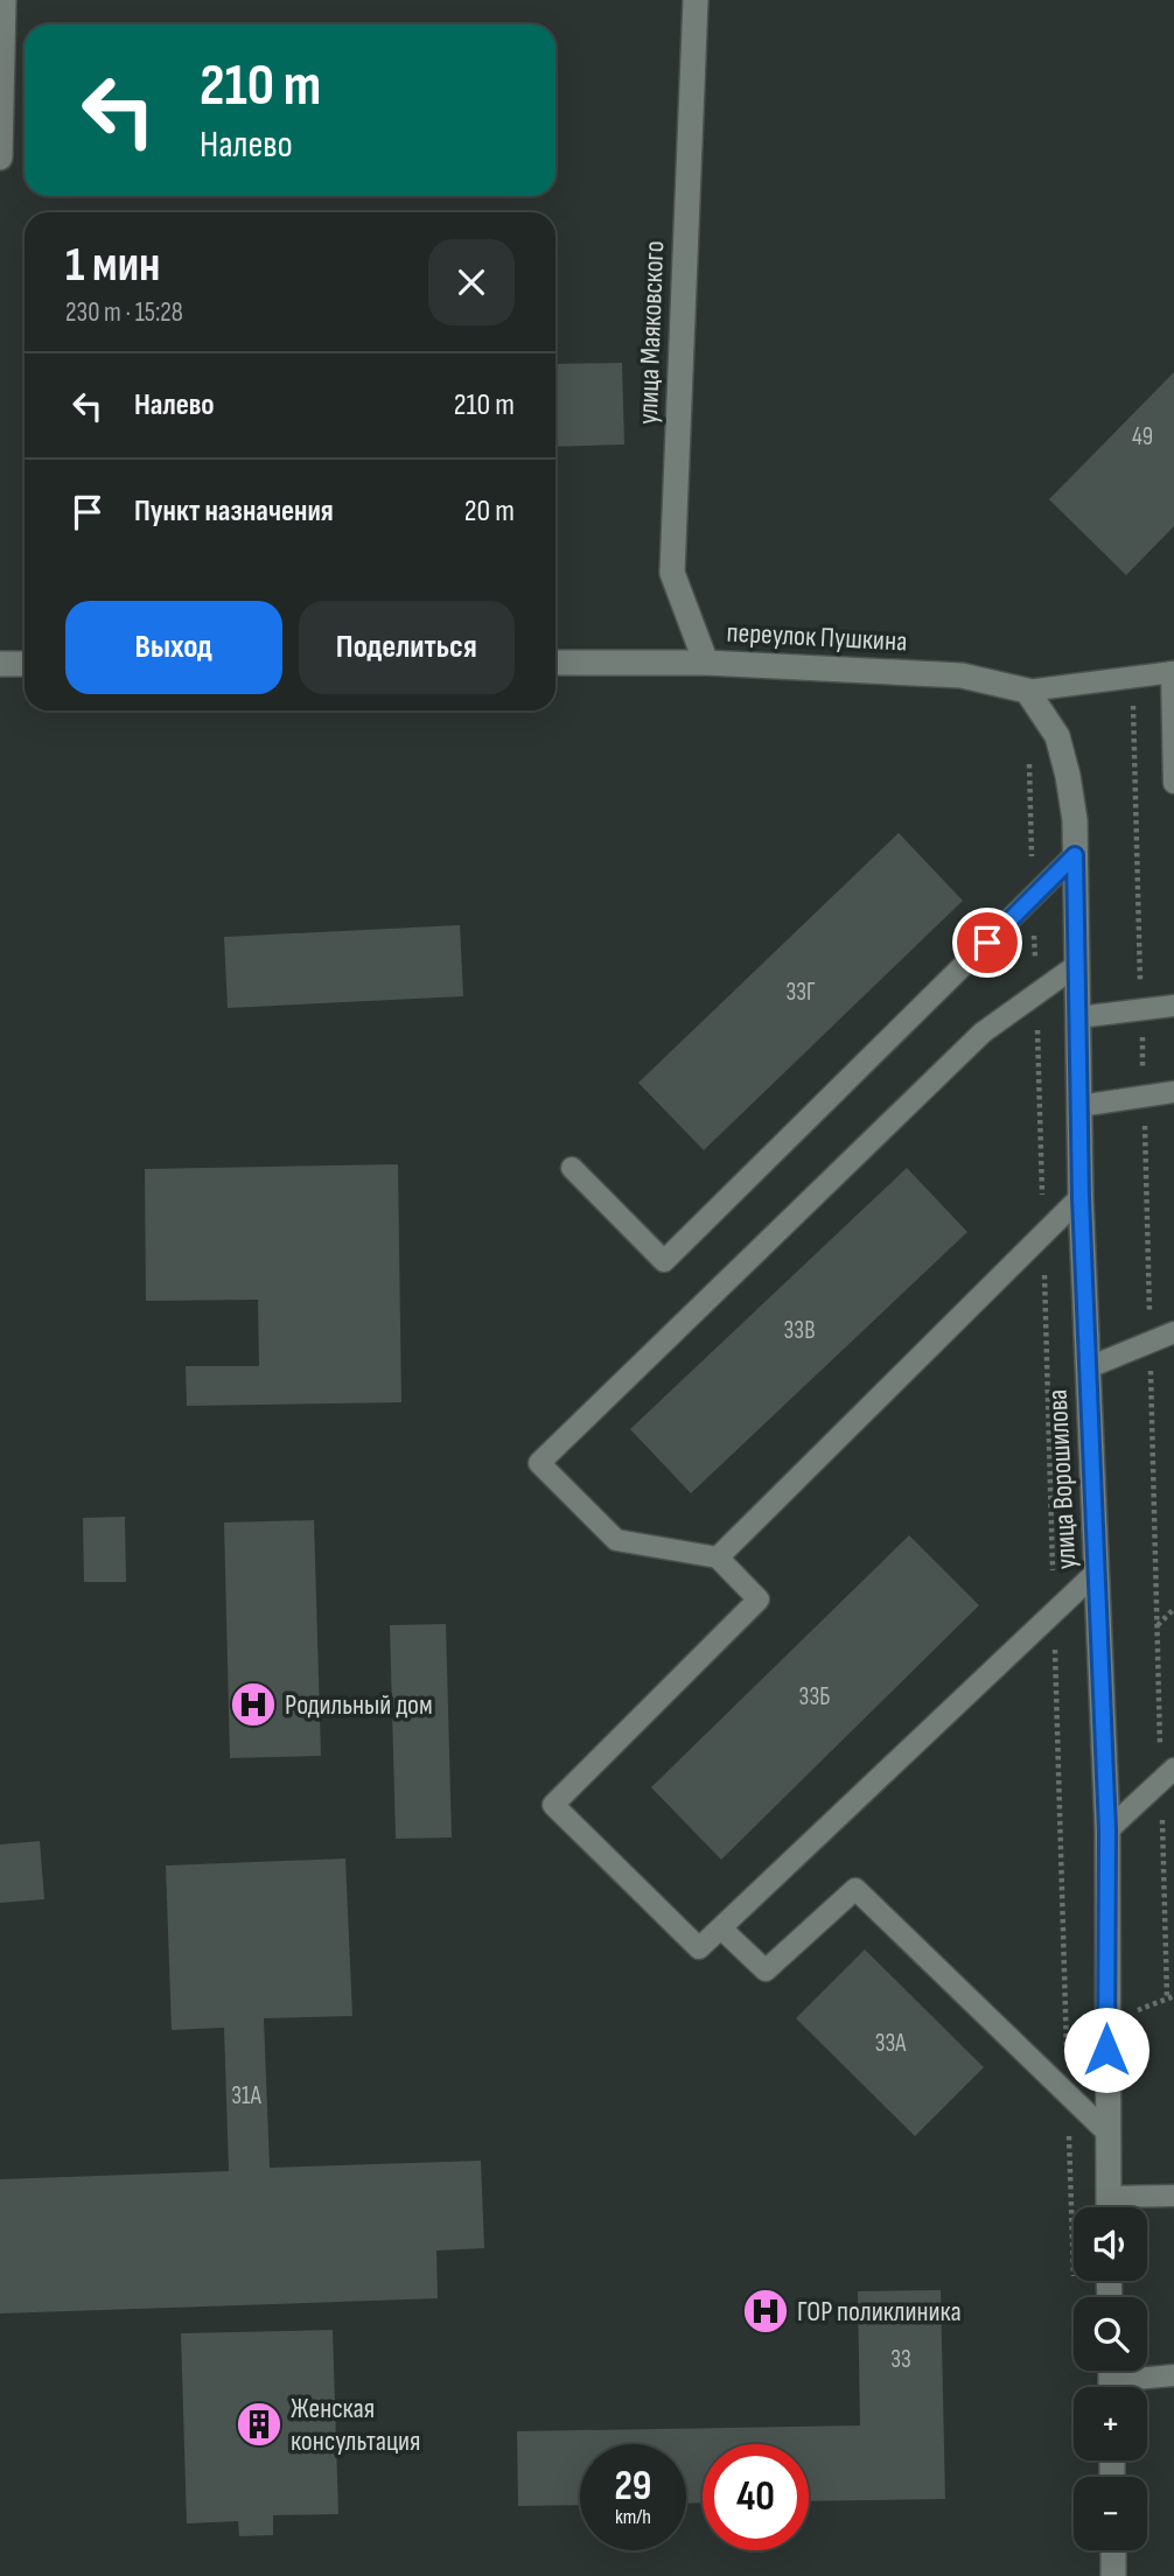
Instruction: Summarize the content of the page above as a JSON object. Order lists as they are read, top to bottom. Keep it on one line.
{"streets":{"street":["улица Маяковского","переулок Пушкина","улица Ворошилова"]},"crossings":[["улица Маяковского","переулок Пушкина"],["переулок Пушкина","улица Ворошилова"]],"places":{"hospital":["Родильный дом","ГОР поликлиника"],"building":["Женская консультация"]},"house_numbers":["49","33Г","33В","33Б","33А","31А","33"],"page":{"turn":["210 m","Налево"],"heading":["1 мин","230 m · 15:28"],"list":[{"name":"Налево","value":"210 m"},{"name":"Пункт назначения","value":"20 m"}],"buttons":["Выход","Поделиться"],"map_buttons":["+","−"],"speed":"29 km/h","limit":"40"}}
